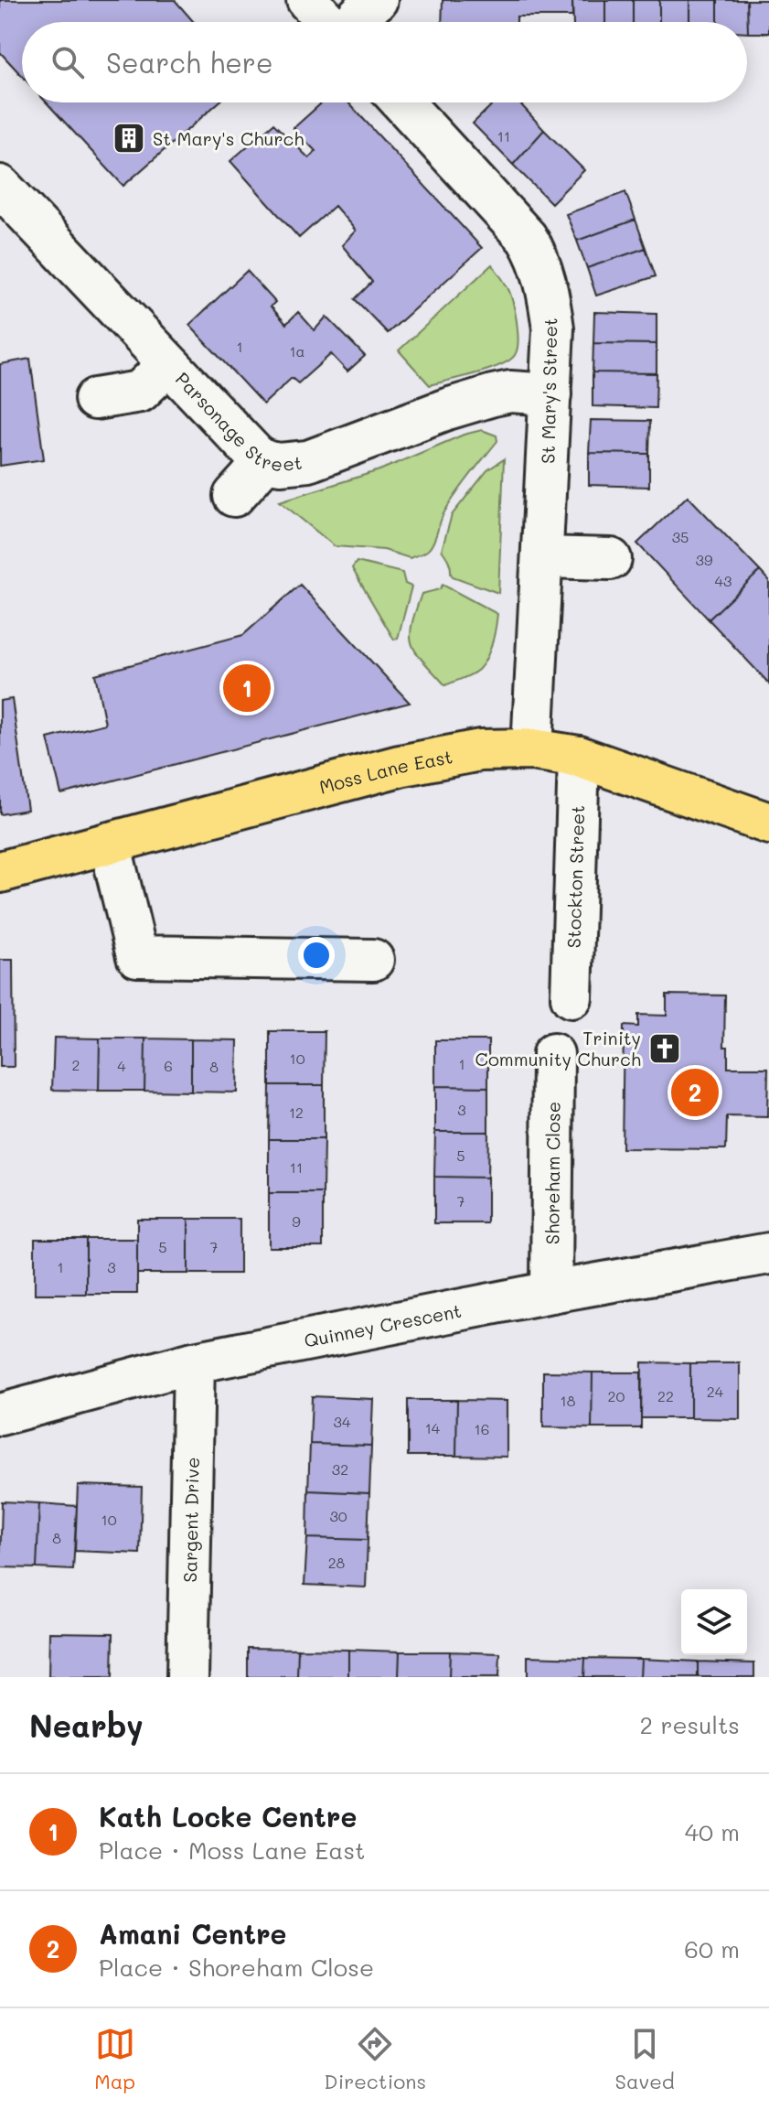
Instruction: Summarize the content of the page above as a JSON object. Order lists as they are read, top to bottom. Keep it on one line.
{"streets":{"main road":["Moss Lane East"],"street":["St Mary's Street","Parsonage Street","Stockton Street","Shoreham Close","Quinney Crescent","Sargent Drive"]},"crossings":[["St Mary's Street","Parsonage Street"],["St Mary's Street","Moss Lane East"],["Moss Lane East","Stockton Street"],["Shoreham Close","Quinney Crescent"],["Quinney Crescent","Sargent Drive"]],"places":{"building":["St Mary's Church"],"church":["Trinity Community Church"]},"house_numbers":["11","1","1a","35","39","43","10","1","2","4","6","8","3","12","5","11","7","9","5","7","1","3","24","20","22","18","34","14","16","32","30","10","8","28"],"page":{"search":"Search here","pins":["1","2"],"heading":["Nearby","2 results"],"list":[{"mark":"1","name":"Kath Locke Centre","note":"Place · Moss Lane East","value":"40 m"},{"mark":"2","name":"Amani Centre","note":"Place · Shoreham Close","value":"60 m"}],"nav":["Map","Directions","Saved"]}}
